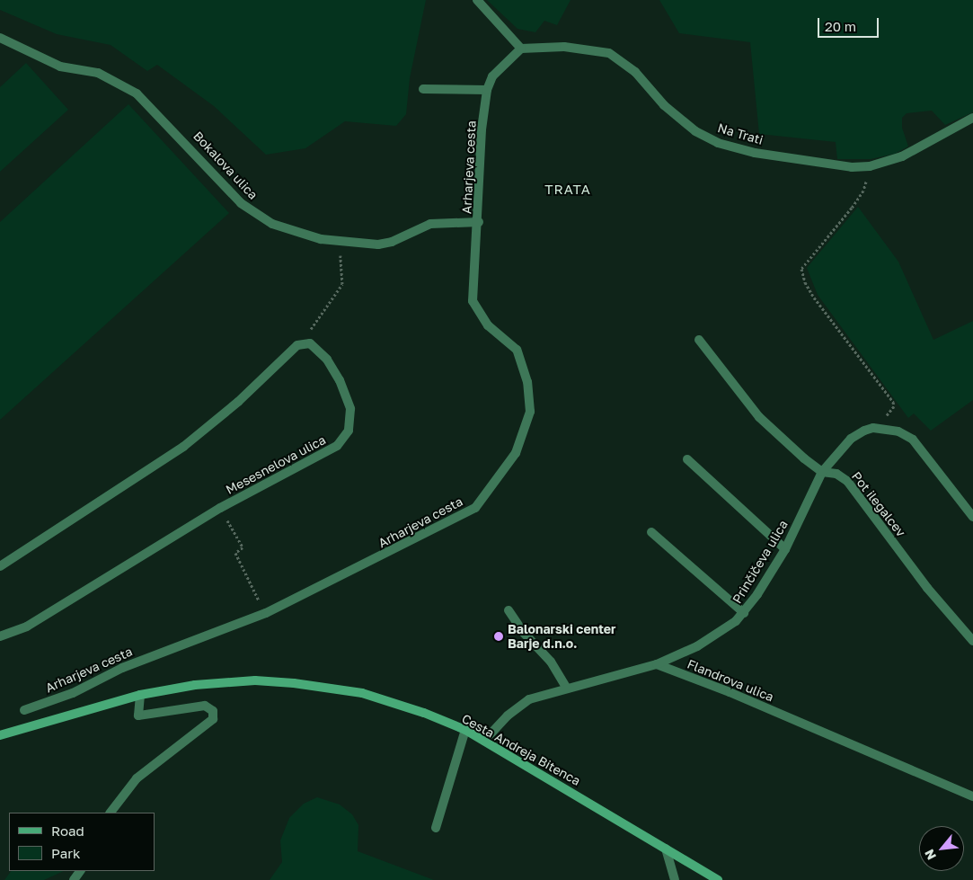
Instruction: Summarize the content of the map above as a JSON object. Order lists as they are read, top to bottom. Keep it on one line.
{"streets":{"street":["Na Trati","Bokalova ulica","Arharjeva cesta","Mesesnelova ulica","Pot ilegalcev","Prinčičeva ulica","Flandrova ulica","Cesta Andreja Bitenca"]},"crossings":[["Na Trati","Arharjeva cesta"],["Bokalova ulica","Arharjeva cesta"],["Pot ilegalcev","Prinčičeva ulica"],["Prinčičeva ulica","Flandrova ulica"]],"districts":["TRATA"],"places":["Balonarski center Barje d.n.o."],"legend":["Road","Park"],"scale_bar":"20 m","north":"bottom left"}
